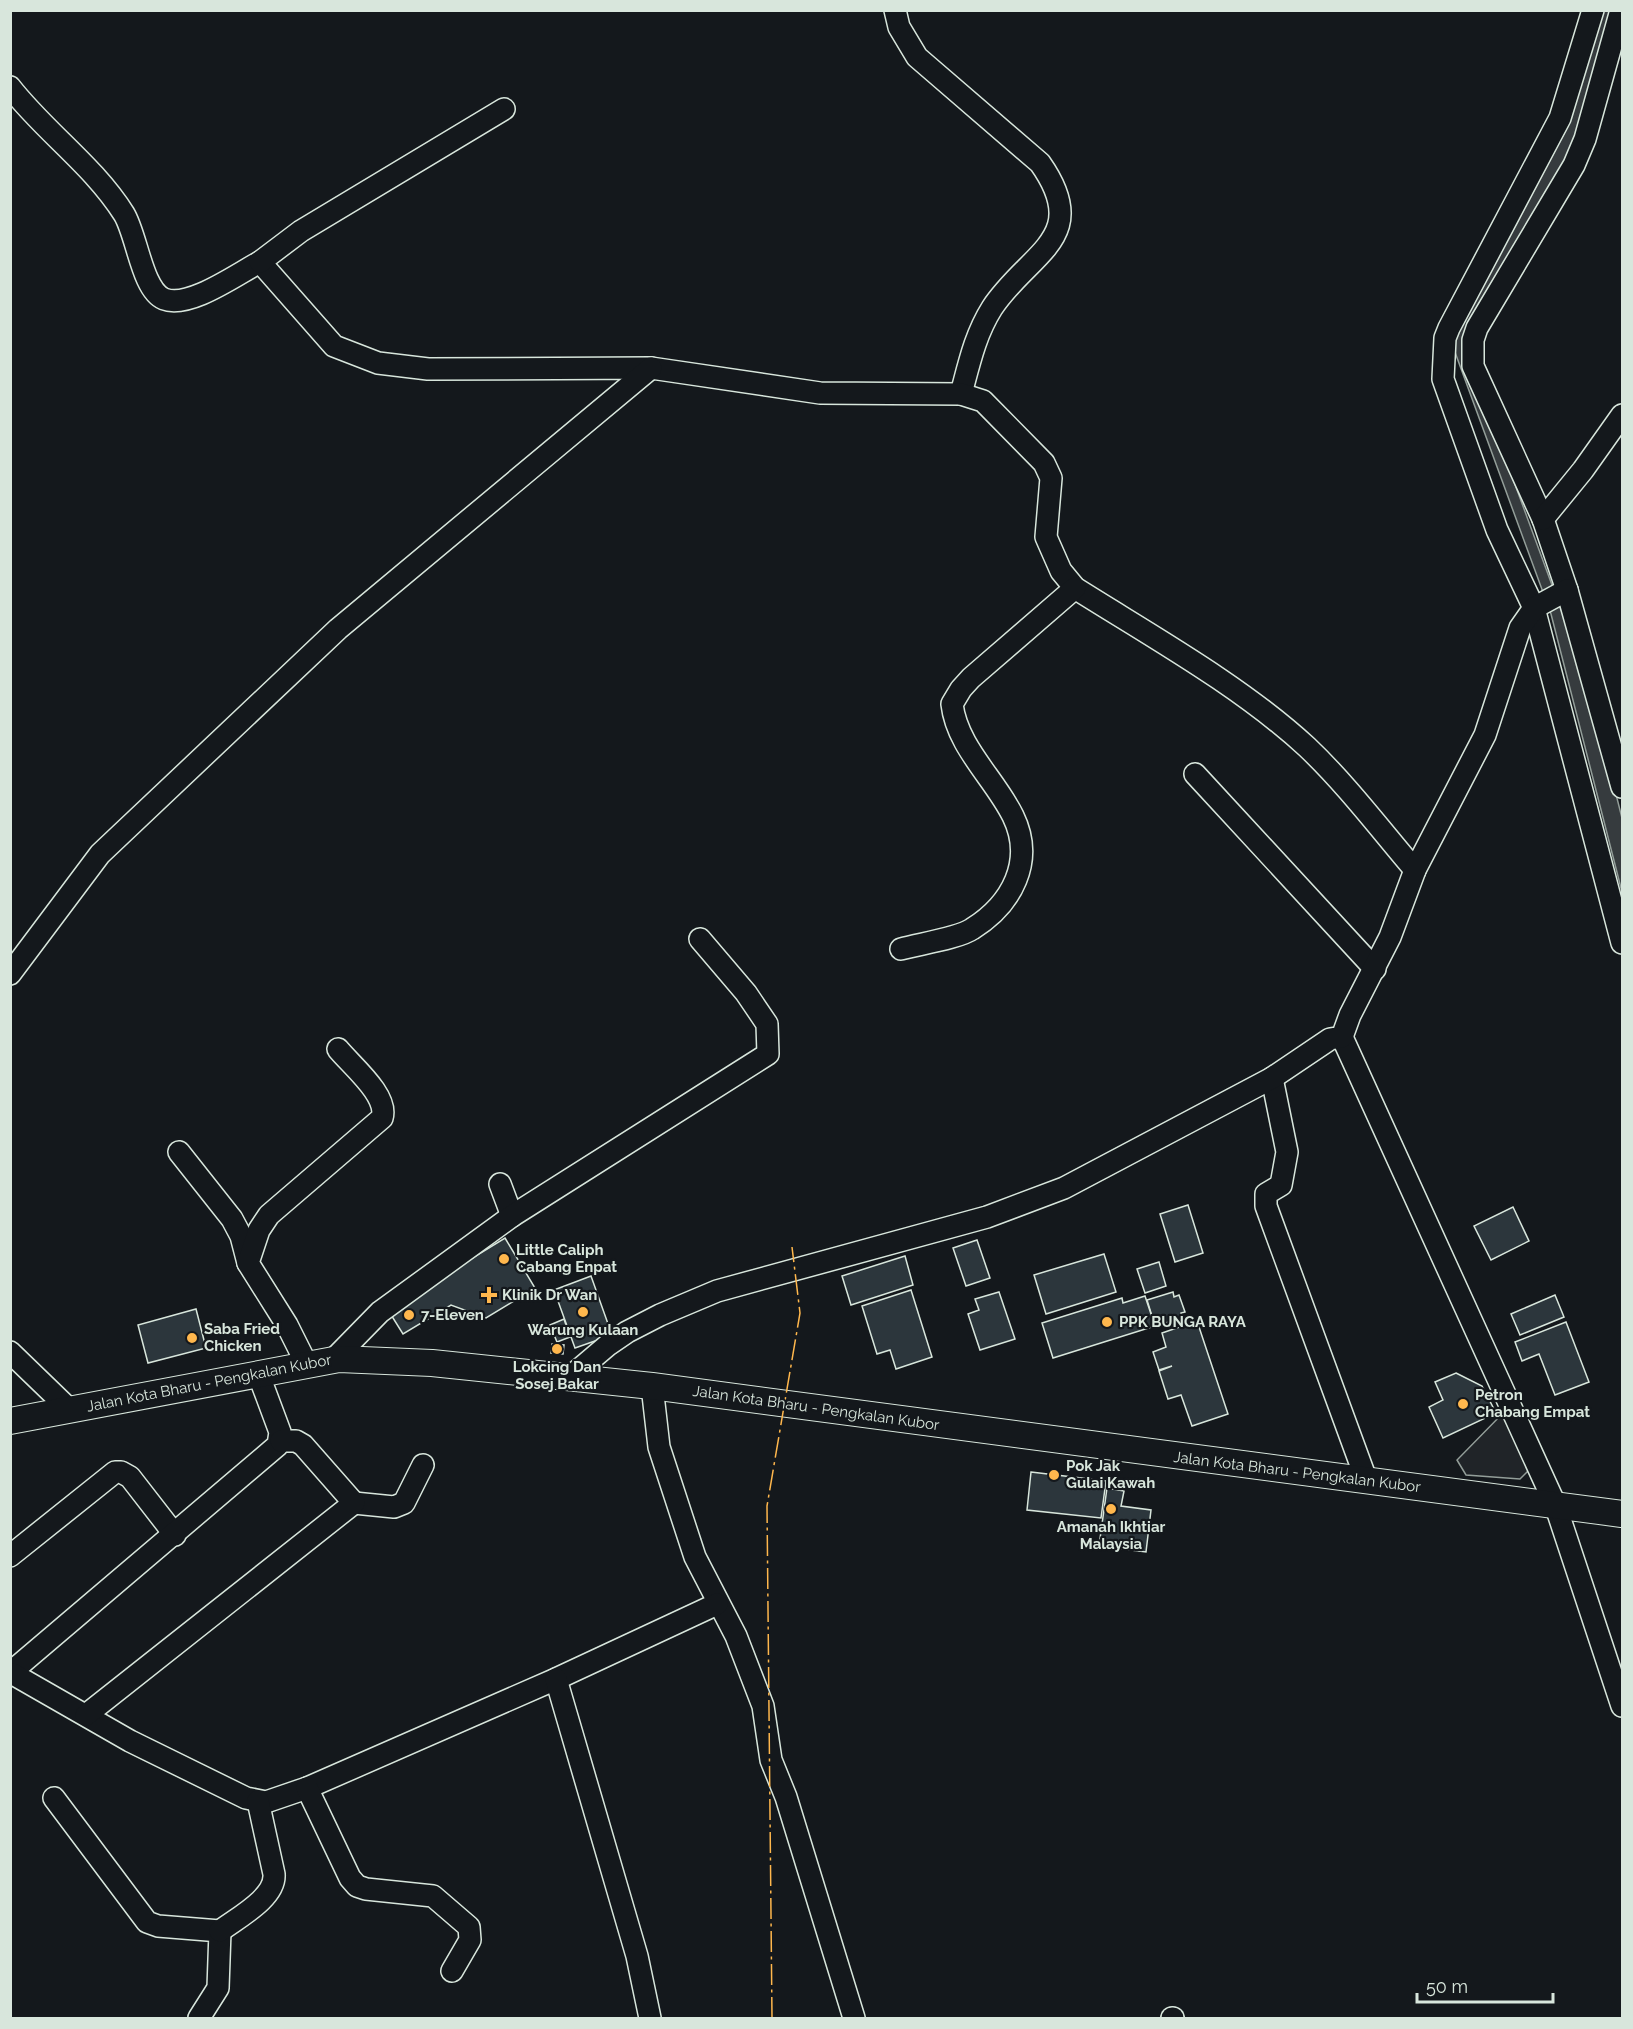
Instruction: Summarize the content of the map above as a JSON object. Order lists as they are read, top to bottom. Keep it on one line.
{"streets":{"main road":["Jalan Kota Bharu - Pengkalan Kubor"]},"places":{"other":["Little Caliph Cabang Enpat","Warung Kulaan","7-Eleven","PPK BUNGA RAYA","Saba Fried Chicken","Lokcing Dan Sosej Bakar","Petron Chabang Empat","Pok Jak Gulai Kawah","Amanah Ikhtiar Malaysia"],"health":["Klinik Dr Wan"]},"scale_bar":"50 m"}
